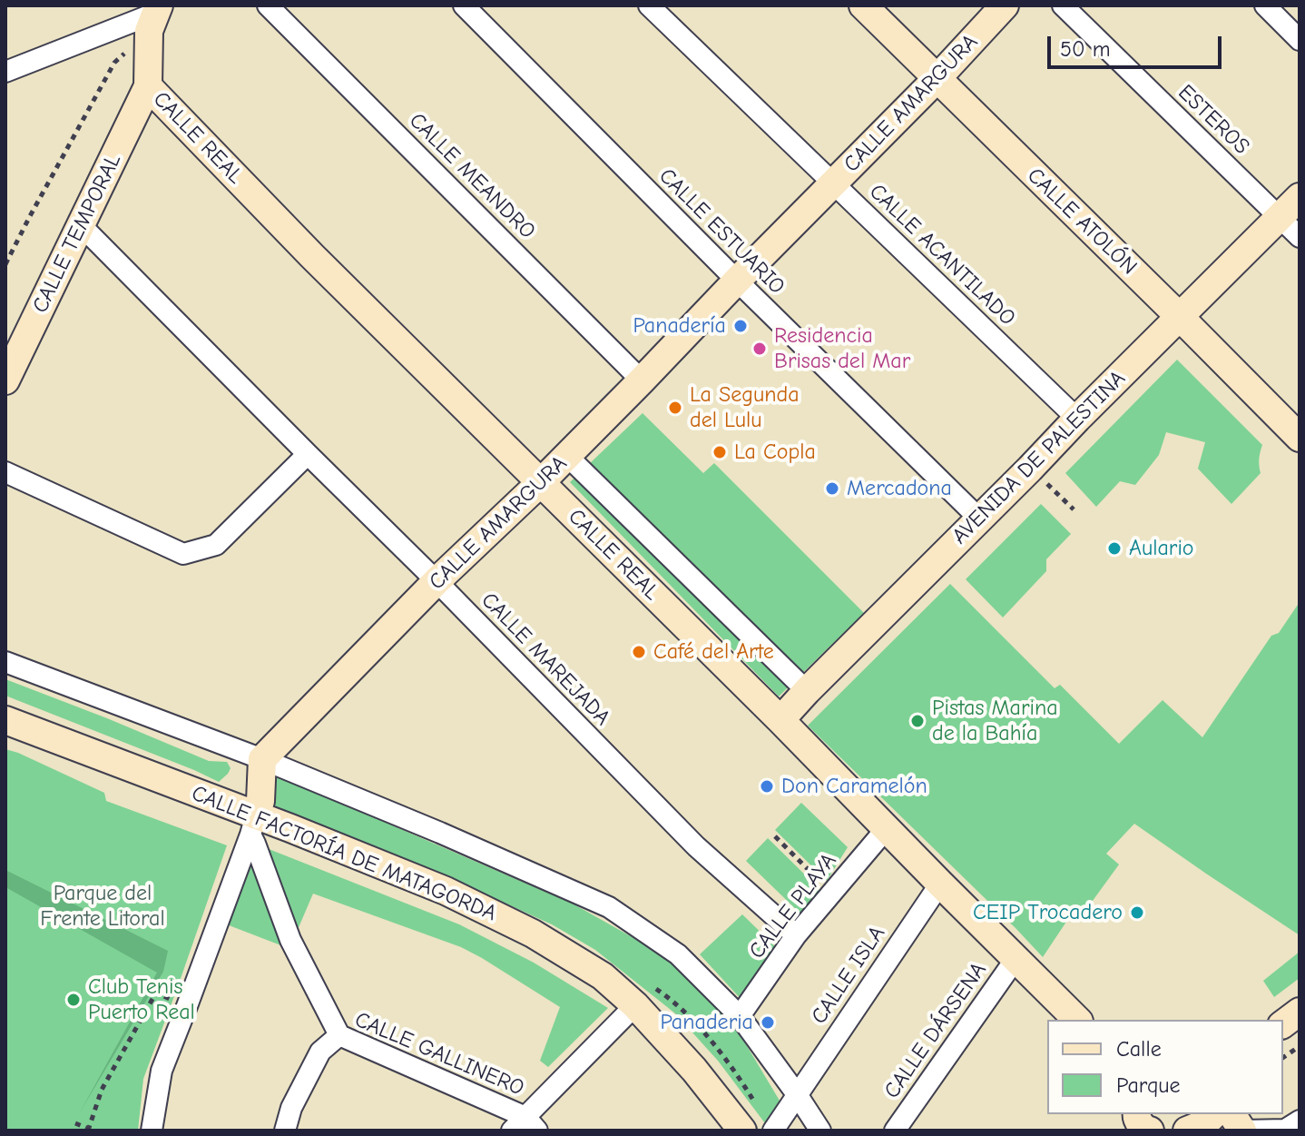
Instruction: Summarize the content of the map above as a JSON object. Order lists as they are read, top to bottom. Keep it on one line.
{"streets":{"street":["CALLE AMARGURA","ESTEROS","CALLE REAL","CALLE MEANDRO","CALLE ATOLÓN","CALLE ESTUARIO","CALLE TEMPORAL","CALLE ACANTILADO","AVENIDA DE PALESTINA","CALLE MAREJADA","CALLE FACTORÍA DE MATAGORDA","CALLE PLAYA","CALLE ISLA","CALLE DÁRSENA","CALLE GALLINERO"]},"crossings":[["CALLE AMARGURA","CALLE REAL"],["CALLE AMARGURA","CALLE MEANDRO"],["CALLE AMARGURA","CALLE ATOLÓN"],["CALLE AMARGURA","CALLE ESTUARIO"],["CALLE AMARGURA","CALLE ACANTILADO"],["CALLE AMARGURA","CALLE MAREJADA"],["ESTEROS","AVENIDA DE PALESTINA"],["CALLE REAL","CALLE TEMPORAL"],["CALLE REAL","AVENIDA DE PALESTINA"],["CALLE REAL","CALLE PLAYA"],["CALLE REAL","CALLE ISLA"],["CALLE REAL","CALLE DÁRSENA"],["CALLE ATOLÓN","AVENIDA DE PALESTINA"],["CALLE ESTUARIO","AVENIDA DE PALESTINA"],["CALLE TEMPORAL","CALLE MAREJADA"],["CALLE ACANTILADO","AVENIDA DE PALESTINA"],["CALLE MAREJADA","CALLE PLAYA"]],"parks":["Parque del Frente Litoral"],"places":["Panadería","Residencia Brisas del Mar","La Segunda del Lulu","La Copla","Mercadona","Aulario","Café del Arte","Pistas Marina de la Bahía","Don Caramelón","CEIP Trocadero","Club Tenis Puerto Real","Panaderia"],"legend":["Calle","Parque"],"scale_bar":"50 m"}
